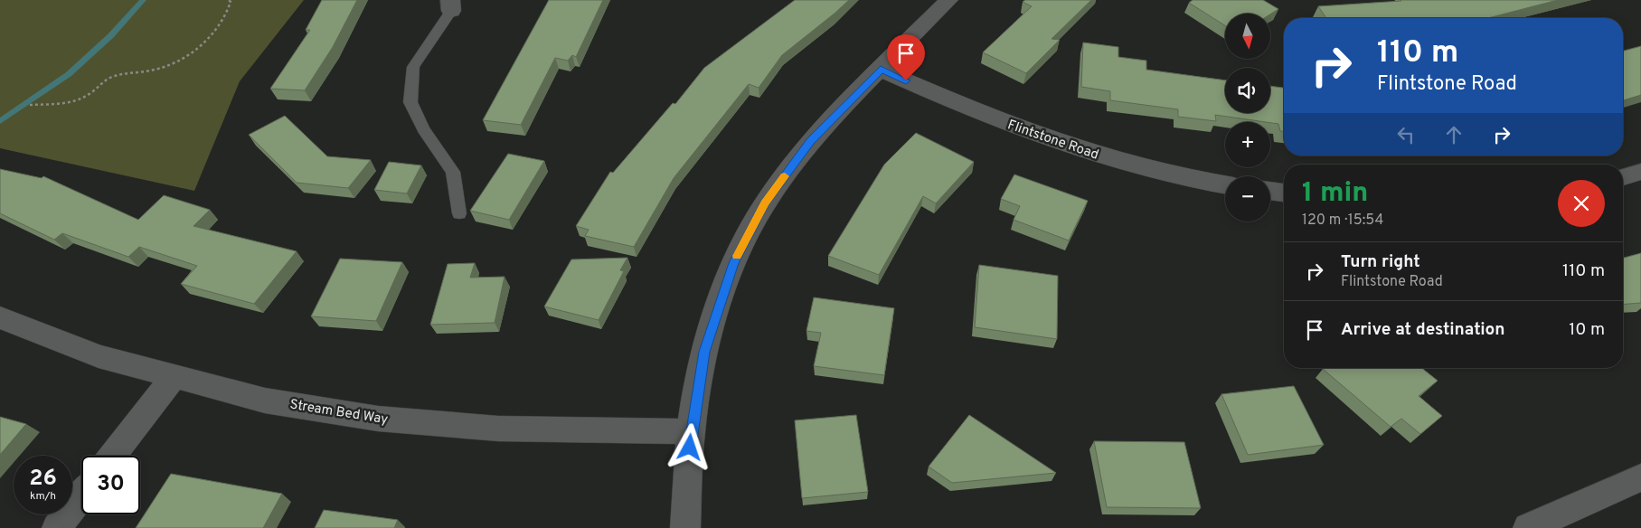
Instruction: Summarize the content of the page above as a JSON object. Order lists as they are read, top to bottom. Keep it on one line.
{"streets":{"street":["Flintstone Road","Stream Bed Way"]},"north":"bottom","page":{"map_buttons":["+","−"],"turn":["110 m","Flintstone Road"],"heading":["1 min","120 m · 15:54"],"list":[{"name":"Turn right","note":"Flintstone Road","value":"110 m"},{"name":"Arrive at destination","value":"10 m"}],"speed":"26 km/h","limit":"30"}}
